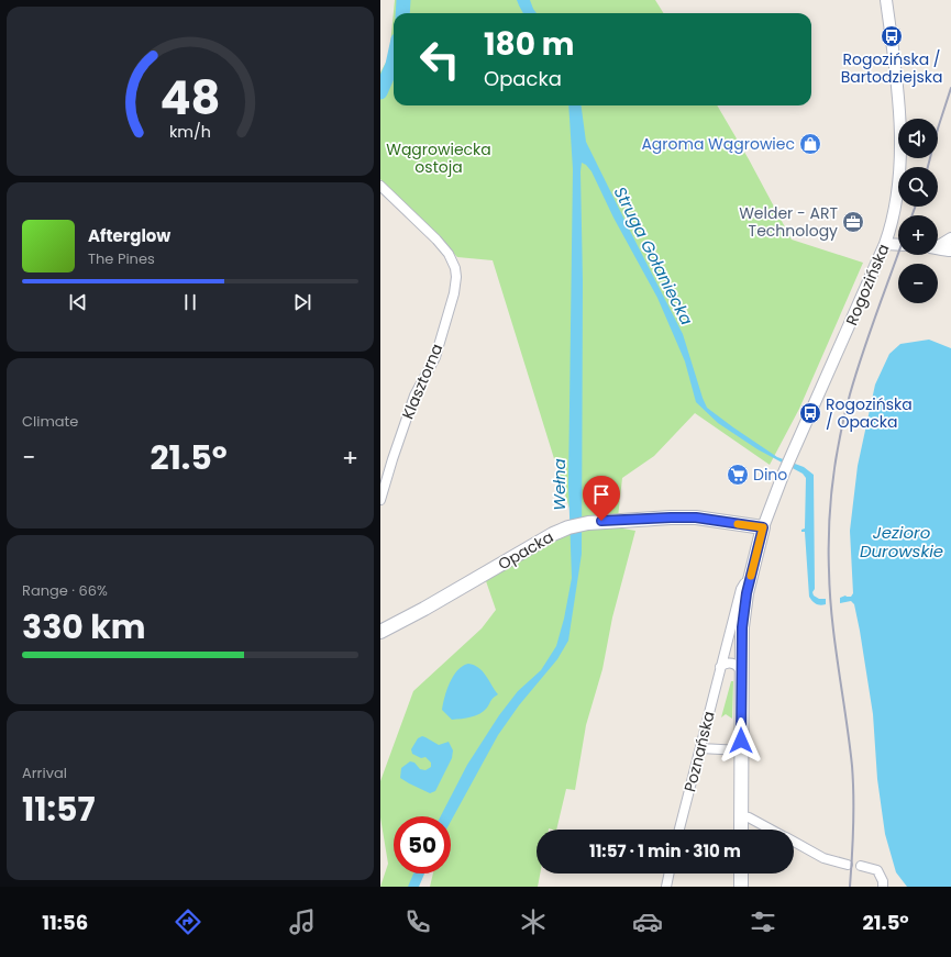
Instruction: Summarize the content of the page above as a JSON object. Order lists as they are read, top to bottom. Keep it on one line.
{"streets":{"main road":["Opacka"],"street":["Rogozińska","Klasztorna","Poznańska"]},"crossings":[["Rogozińska","Opacka"]],"water":["Struga Gołaniecka","Wełna","Jezioro Durowskie"],"parks":["Wągrowiecka ostoja"],"places":{"bus stop":["Rogozińska / Bartodziejska","Rogozińska / Opacka"],"shop":["Agroma Wągrowiec"],"office":["Welder - ART Technology"],"supermarket":["Dino"]},"page":{"turn":["180 m","Opacka"],"map_buttons":["+","−"],"song":["Afterglow","The Pines"],"tile":["Climate",["Range · 66%","330 km"],["Arrival","11:57"]],"heat":["−","21.5°","+"],"limit":"50","trip":"11:57 · 1 min · 310 m","tabs":["11:56","21.5°"],"gauge":["48","km/h"]}}
